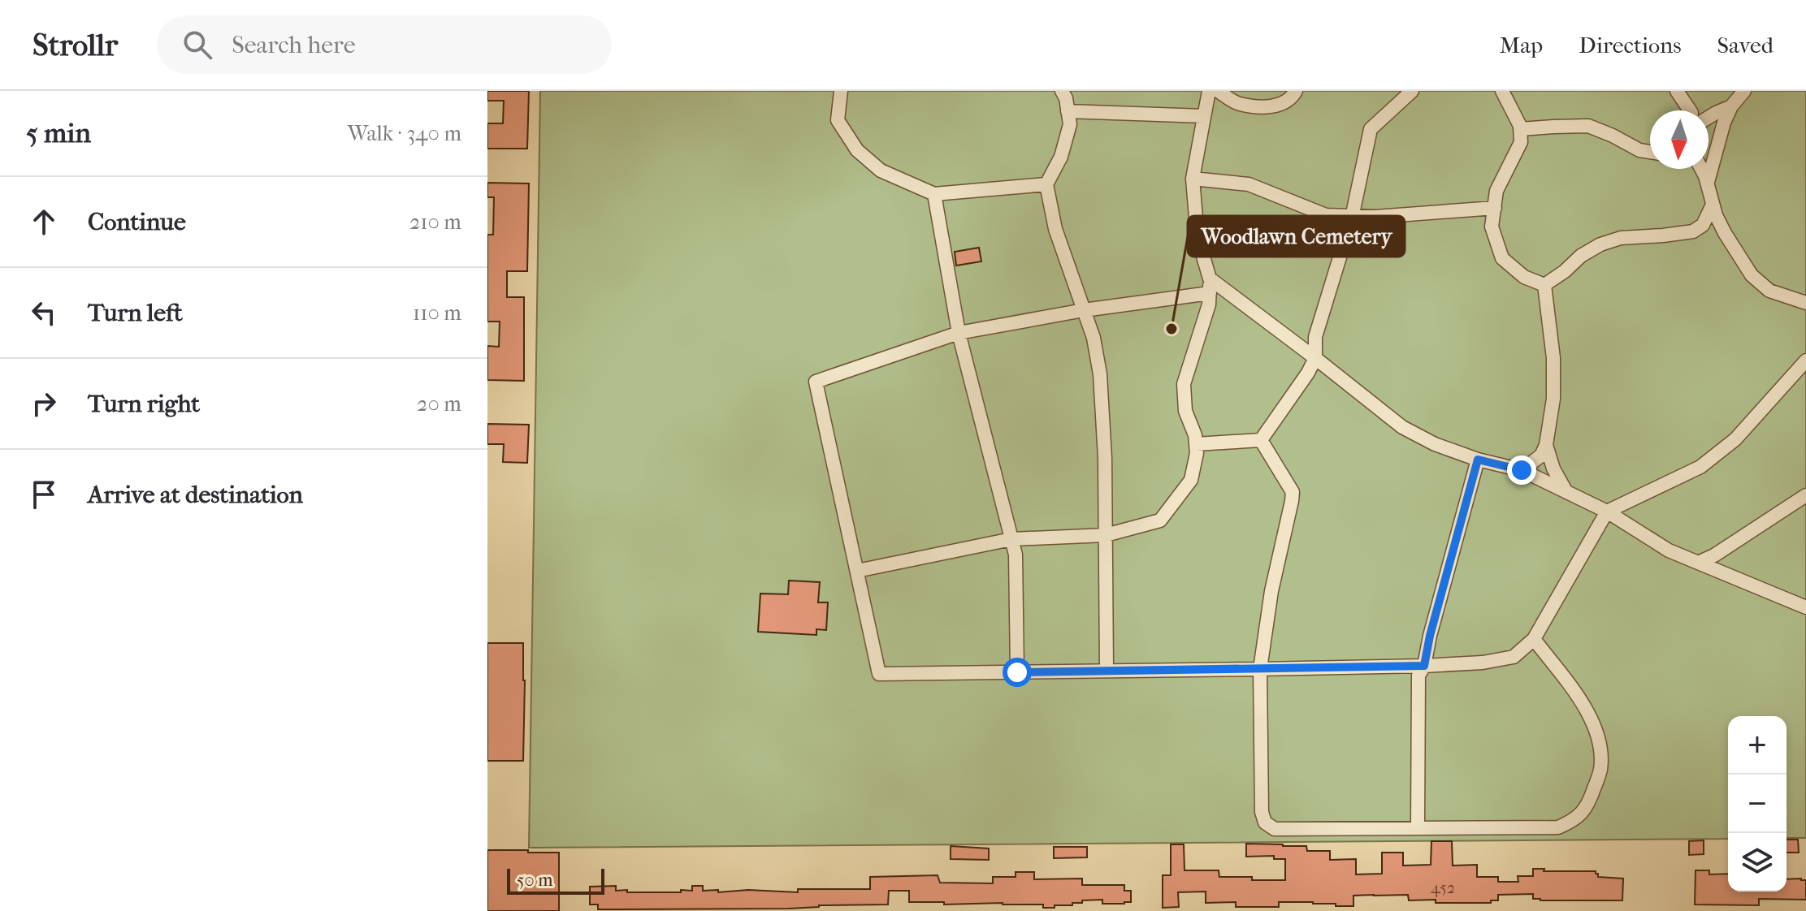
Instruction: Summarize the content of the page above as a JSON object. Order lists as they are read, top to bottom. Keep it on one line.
{"places":["Woodlawn Cemetery"],"house_numbers":["452"],"scale_bar":"50 m","north":"bottom","page":{"header":"Strollr","search":"Search here","nav":["Map","Directions","Saved"],"heading":["5 min","Walk · 340 m"],"list":[["Continue","210 m"],["Turn left","110 m"],["Turn right","20 m"],"Arrive at destination"],"map_buttons":["+","−"],"scale":"50 m"}}
